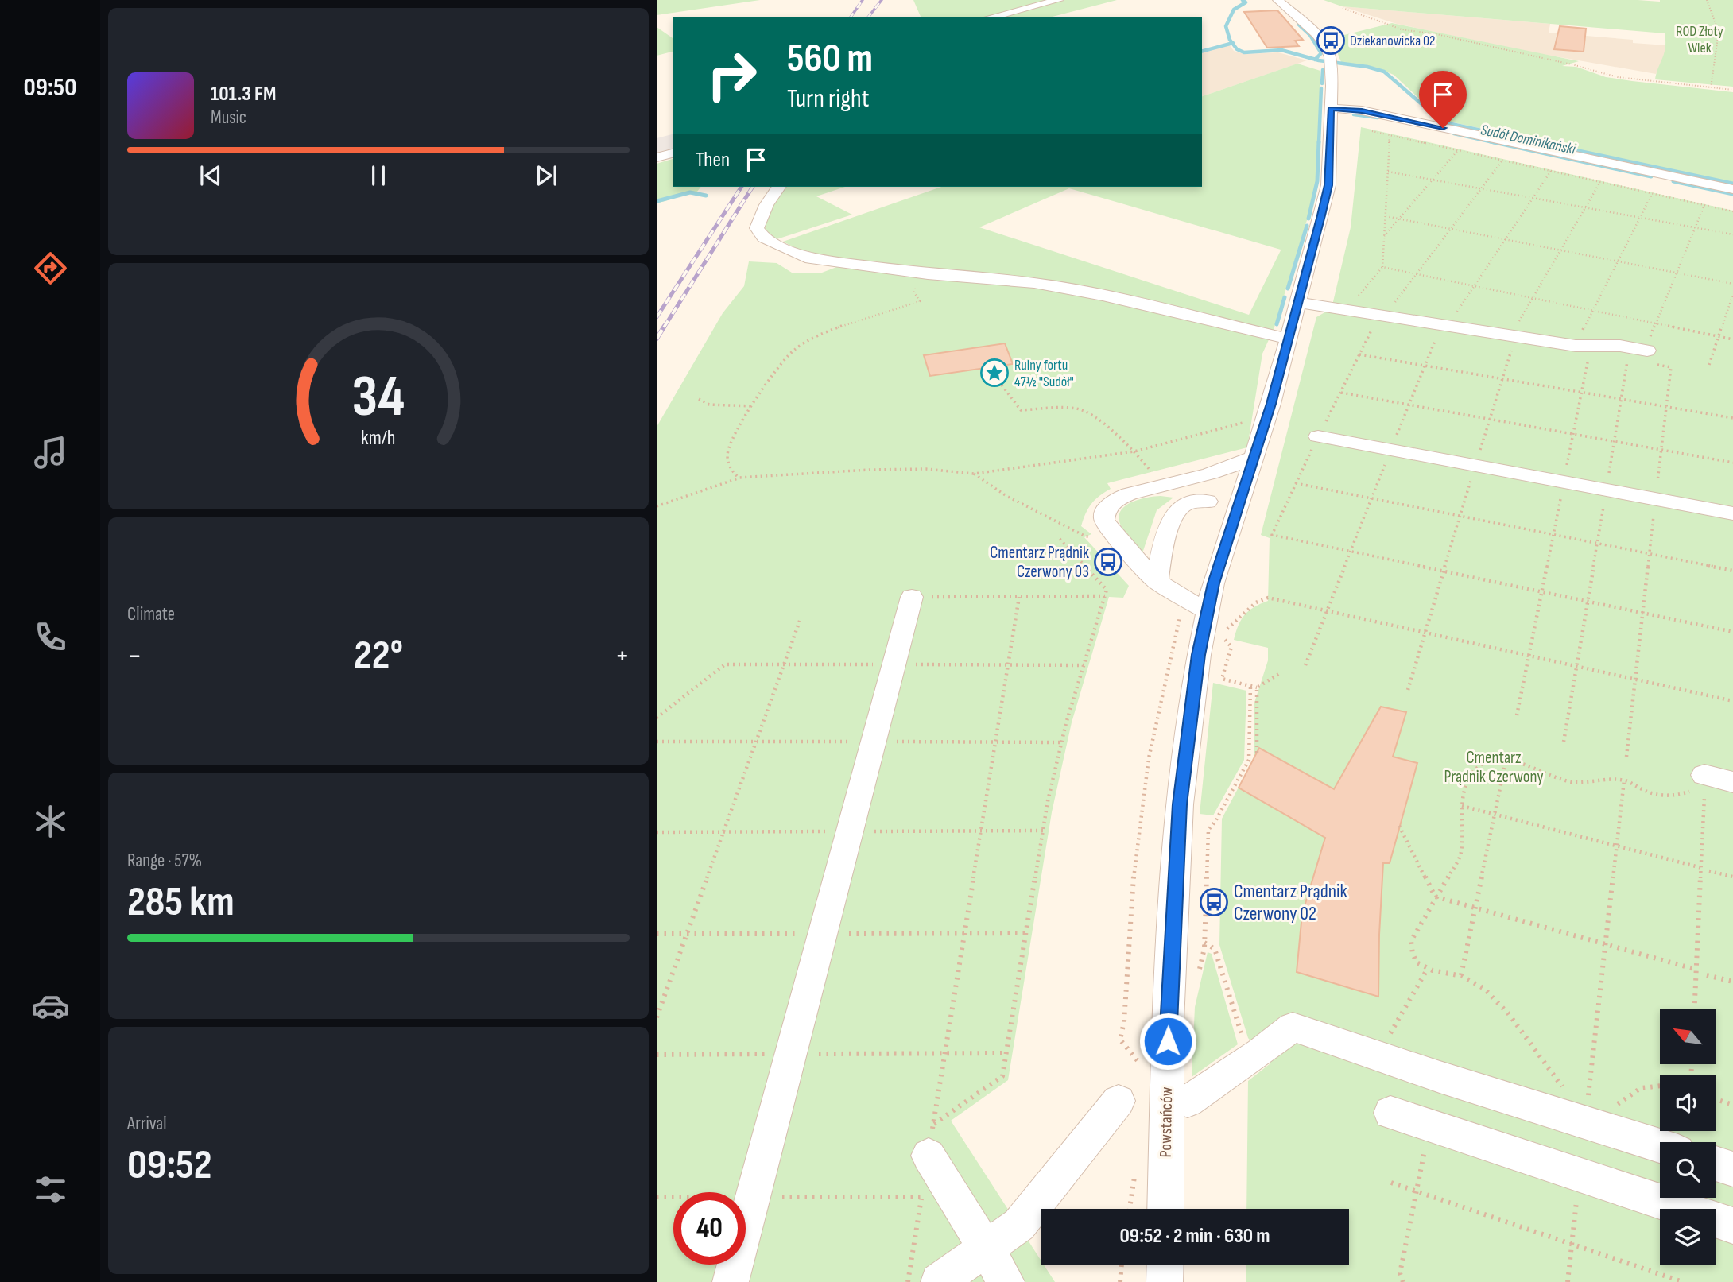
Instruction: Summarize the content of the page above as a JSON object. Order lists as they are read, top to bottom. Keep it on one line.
{"streets":{"street":["Powstańców"]},"water":["Sudół Dominikański"],"parks":["ROD Złoty Wiek","Cmentarz Prądnik Czerwony"],"places":{"bus stop":["Dziekanowicka 02","Cmentarz Prądnik Czerwony 03","Cmentarz Prądnik Czerwony 02"],"place":["Ruiny fortu 47½ \"Sudół\""]},"north":"top left","page":{"tabs":"09:50","turn":["560 m","Turn right"],"song":["101.3 FM","Music"],"then":"Then","tile":["Climate",["Range · 57%","285 km"],["Arrival","09:52"]],"heat":["−","22°","+"],"limit":"40","trip":"09:52 · 2 min · 630 m","gauge":["34","km/h"]}}
